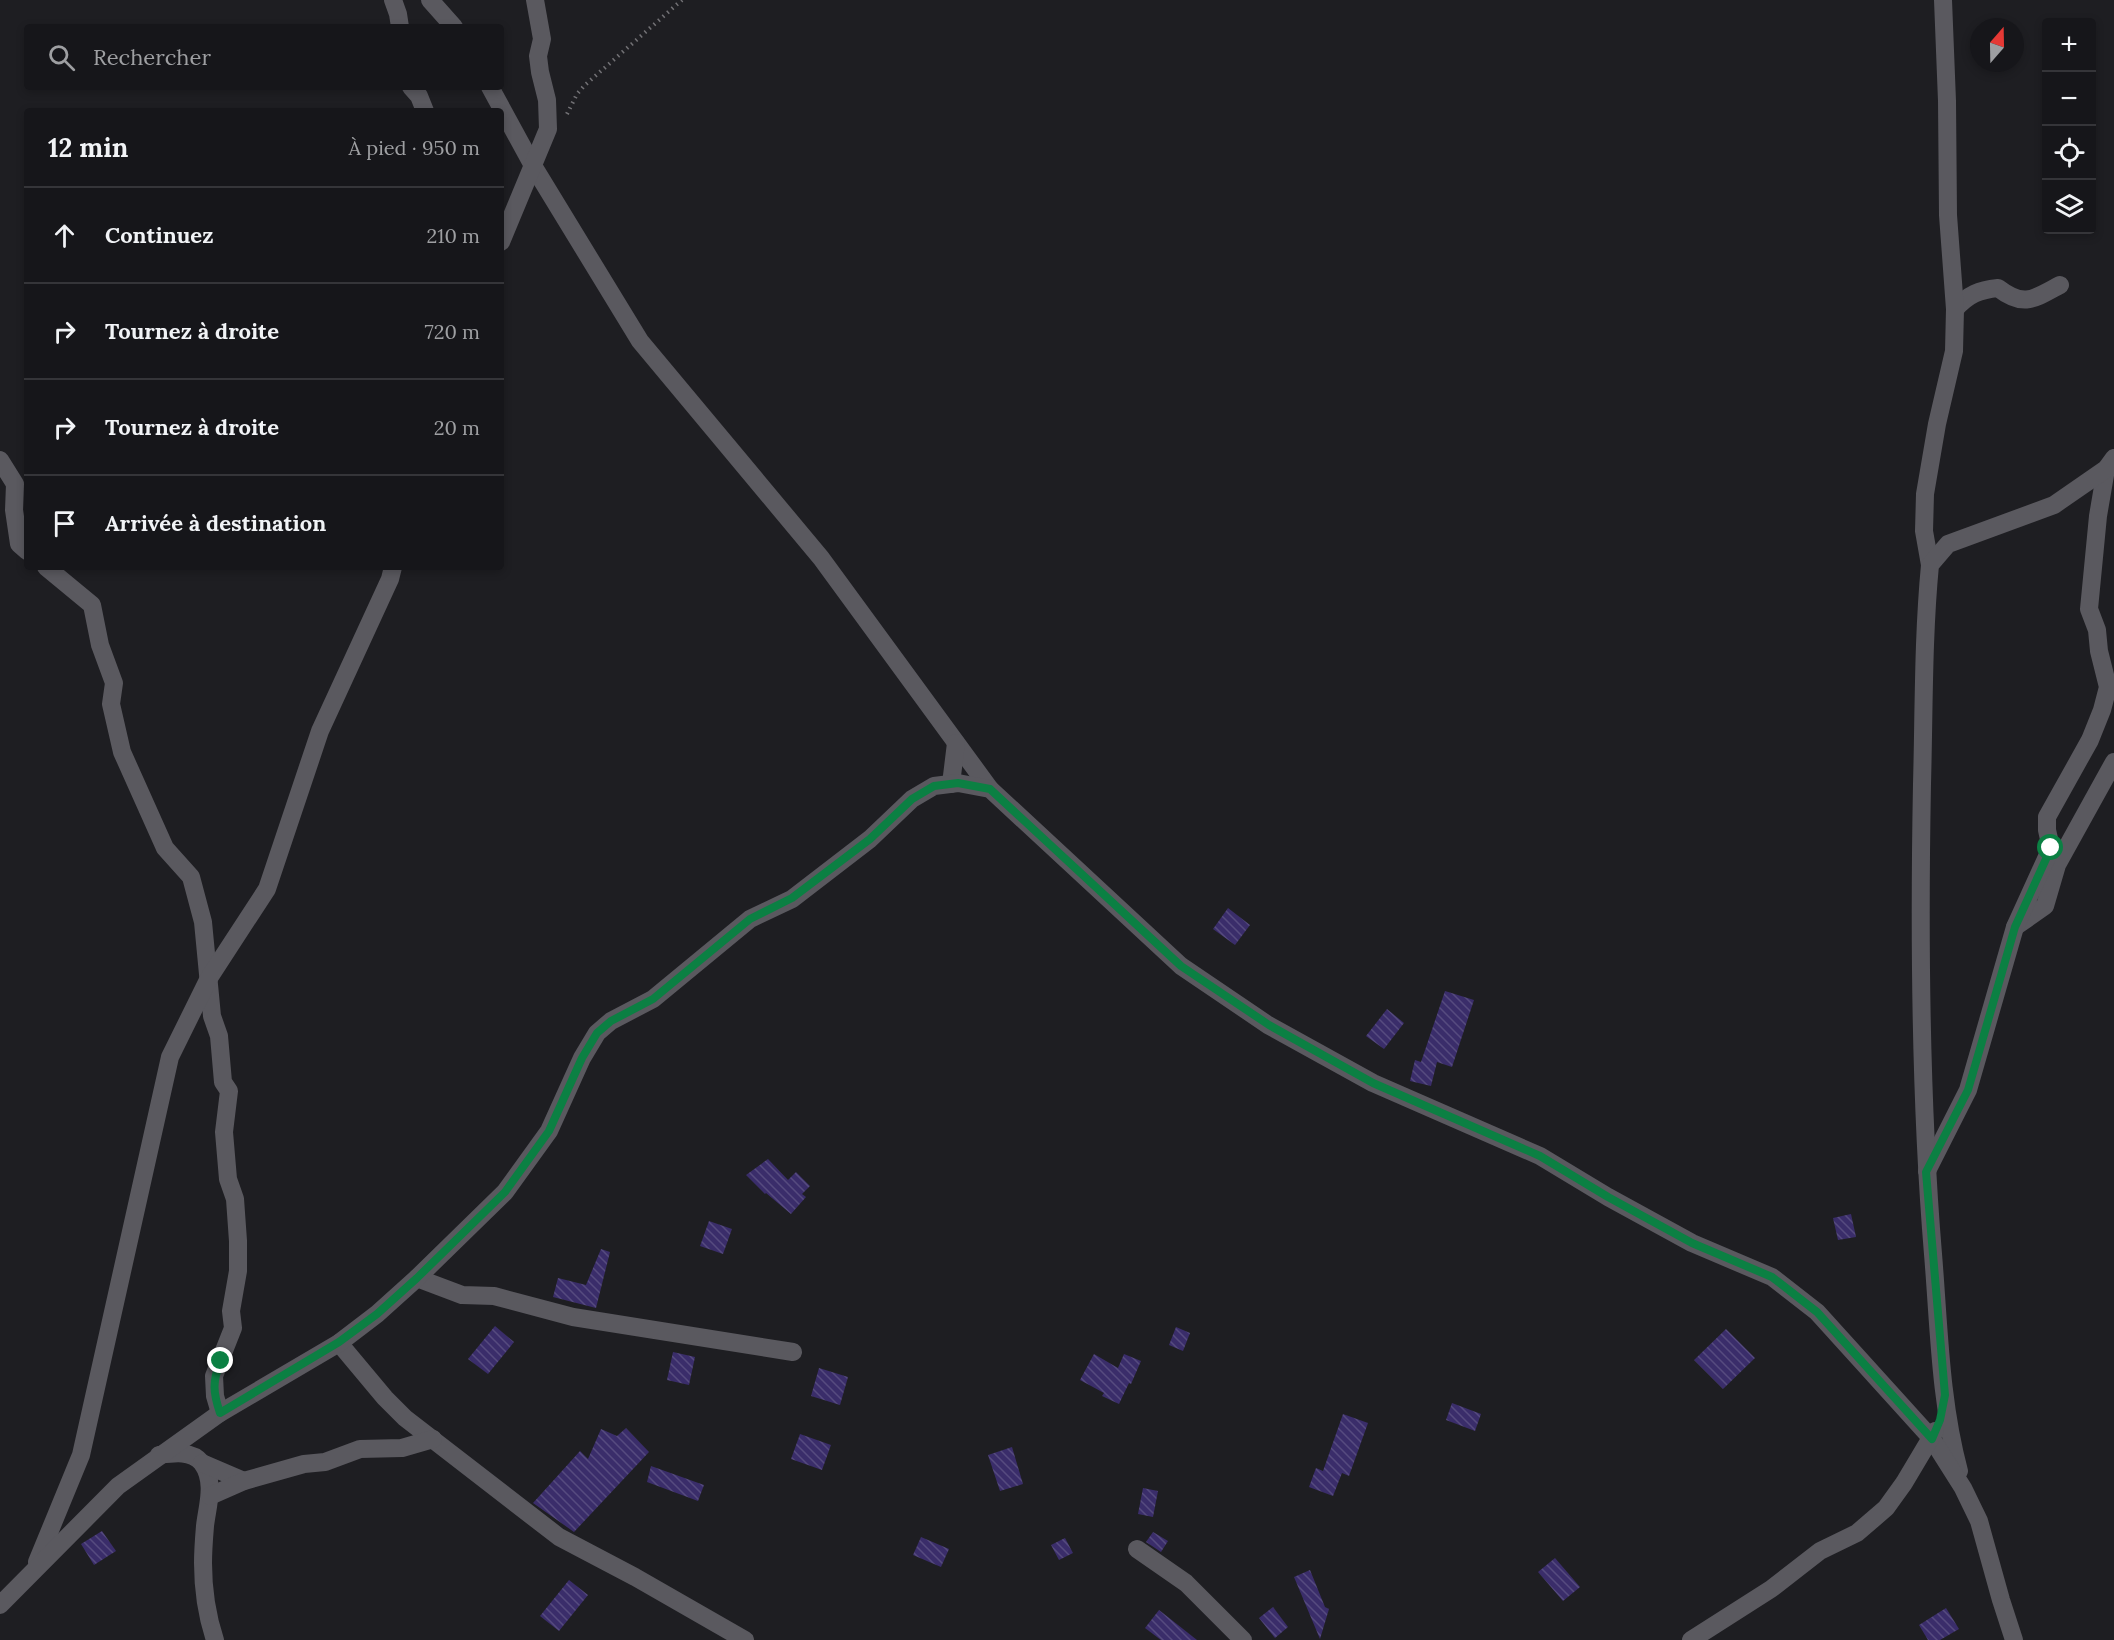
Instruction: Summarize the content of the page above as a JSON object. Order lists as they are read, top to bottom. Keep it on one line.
{"north":"top","page":{"map_buttons":["+","−"],"search":"Rechercher","heading":["12 min","À pied · 950 m"],"list":[["Continuez","210 m"],["Tournez à droite","720 m"],["Tournez à droite","20 m"],"Arrivée à destination"]}}
